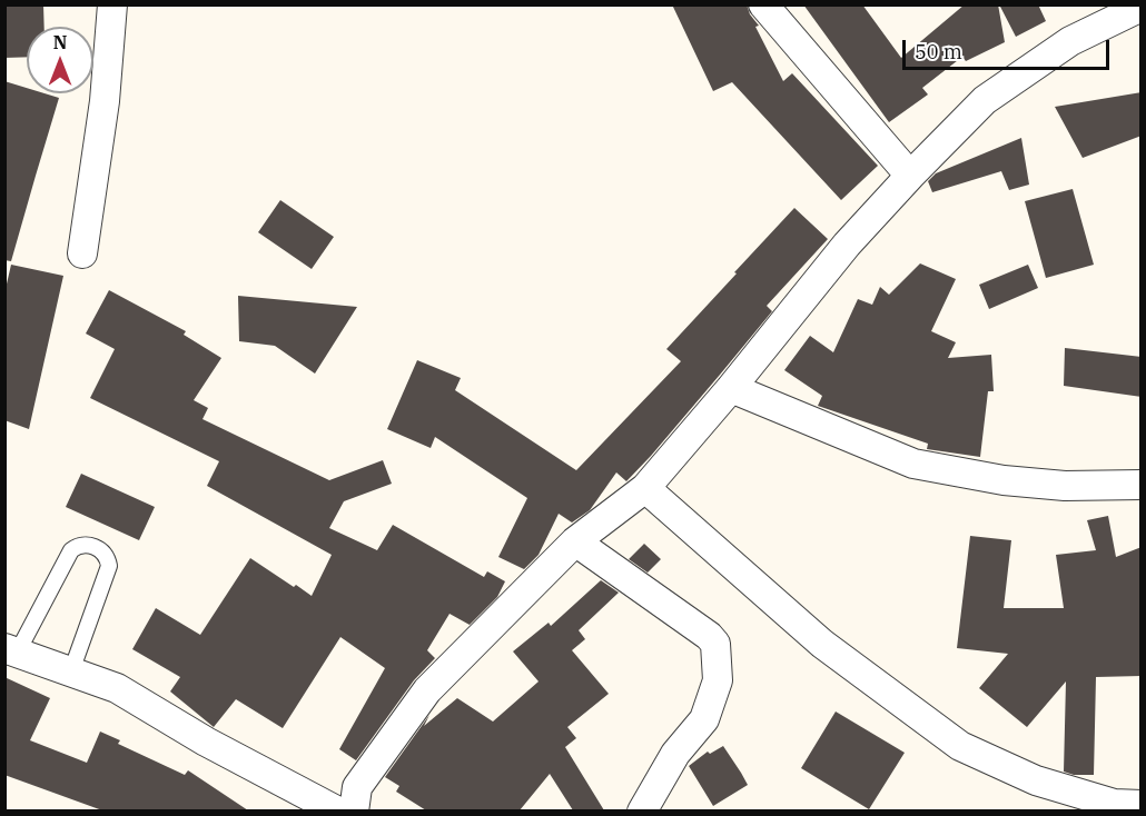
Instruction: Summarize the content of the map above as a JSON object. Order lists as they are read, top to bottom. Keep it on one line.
{"scale_bar":"50 m","north":"top"}
